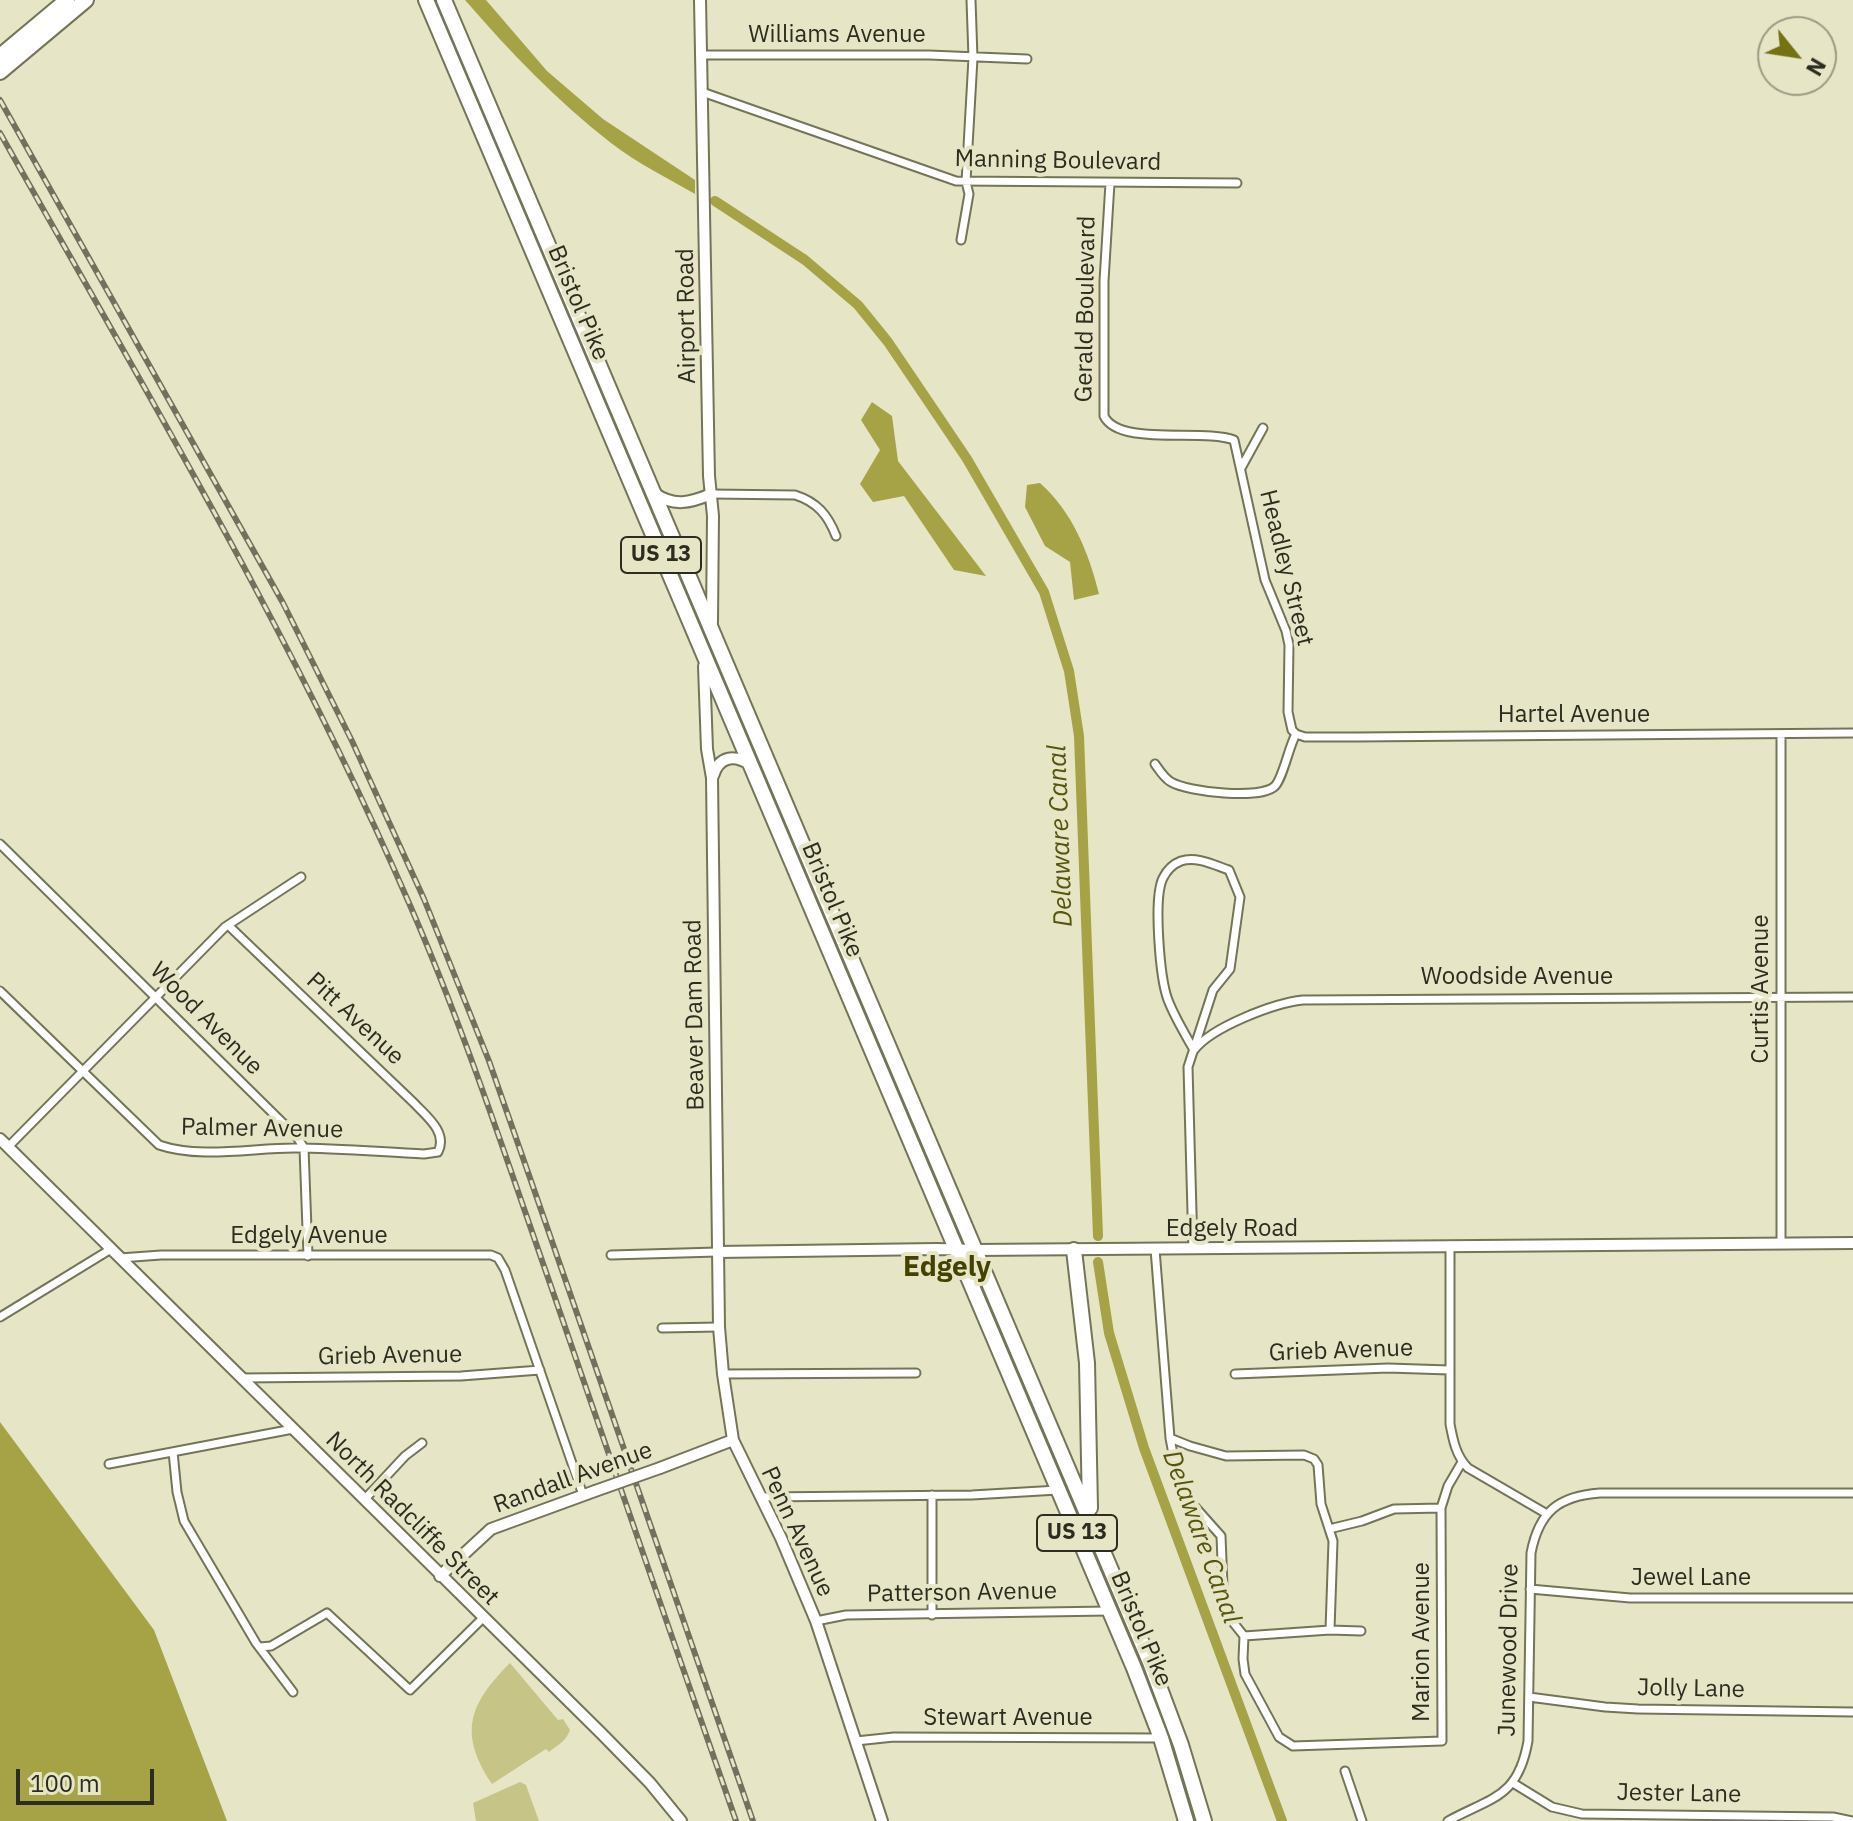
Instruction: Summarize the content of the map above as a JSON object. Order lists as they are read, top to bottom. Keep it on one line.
{"streets":{"highway":["Bristol Pike","US 13"],"street":["Williams Avenue","Manning Boulevard","Gerald Boulevard","Airport Road","Headley Street","Hartel Avenue","Woodside Avenue","Curtis Avenue","Beaver Dam Road","Wood Avenue","Pitt Avenue","Palmer Avenue","Edgely Road","Edgely Avenue","Grieb Avenue","Randall Avenue","North Radcliffe Street","Penn Avenue","Jewel Lane","Patterson Avenue","Marion Avenue","Junewood Drive","Jolly Lane","Stewart Avenue","Jester Lane"]},"crossings":[["Williams Avenue","Airport Road"],["Manning Boulevard","Gerald Boulevard"],["Manning Boulevard","Airport Road"],["Bristol Pike","Airport Road"],["Bristol Pike","Beaver Dam Road"],["Bristol Pike","Edgely Road"],["Bristol Pike","Patterson Avenue"],["Bristol Pike","Stewart Avenue"],["Gerald Boulevard","Headley Street"],["Headley Street","Hartel Avenue"],["Hartel Avenue","Curtis Avenue"],["Woodside Avenue","Curtis Avenue"],["Curtis Avenue","Edgely Road"],["Beaver Dam Road","Edgely Road"],["Beaver Dam Road","Penn Avenue"],["Wood Avenue","Palmer Avenue"],["Pitt Avenue","Palmer Avenue"],["Edgely Road","Penn Avenue"],["Edgely Road","Marion Avenue"],["Edgely Avenue","Grieb Avenue"],["Edgely Avenue","North Radcliffe Street"],["Grieb Avenue","North Radcliffe Street"],["Randall Avenue","North Radcliffe Street"],["Randall Avenue","Penn Avenue"],["Penn Avenue","Patterson Avenue"],["Penn Avenue","Stewart Avenue"],["Jewel Lane","Junewood Drive"],["Junewood Drive","Jolly Lane"],["Junewood Drive","Jester Lane"]],"districts":["Edgely"],"water":["Delaware Canal"],"scale_bar":"100 m","north":"bottom right"}
